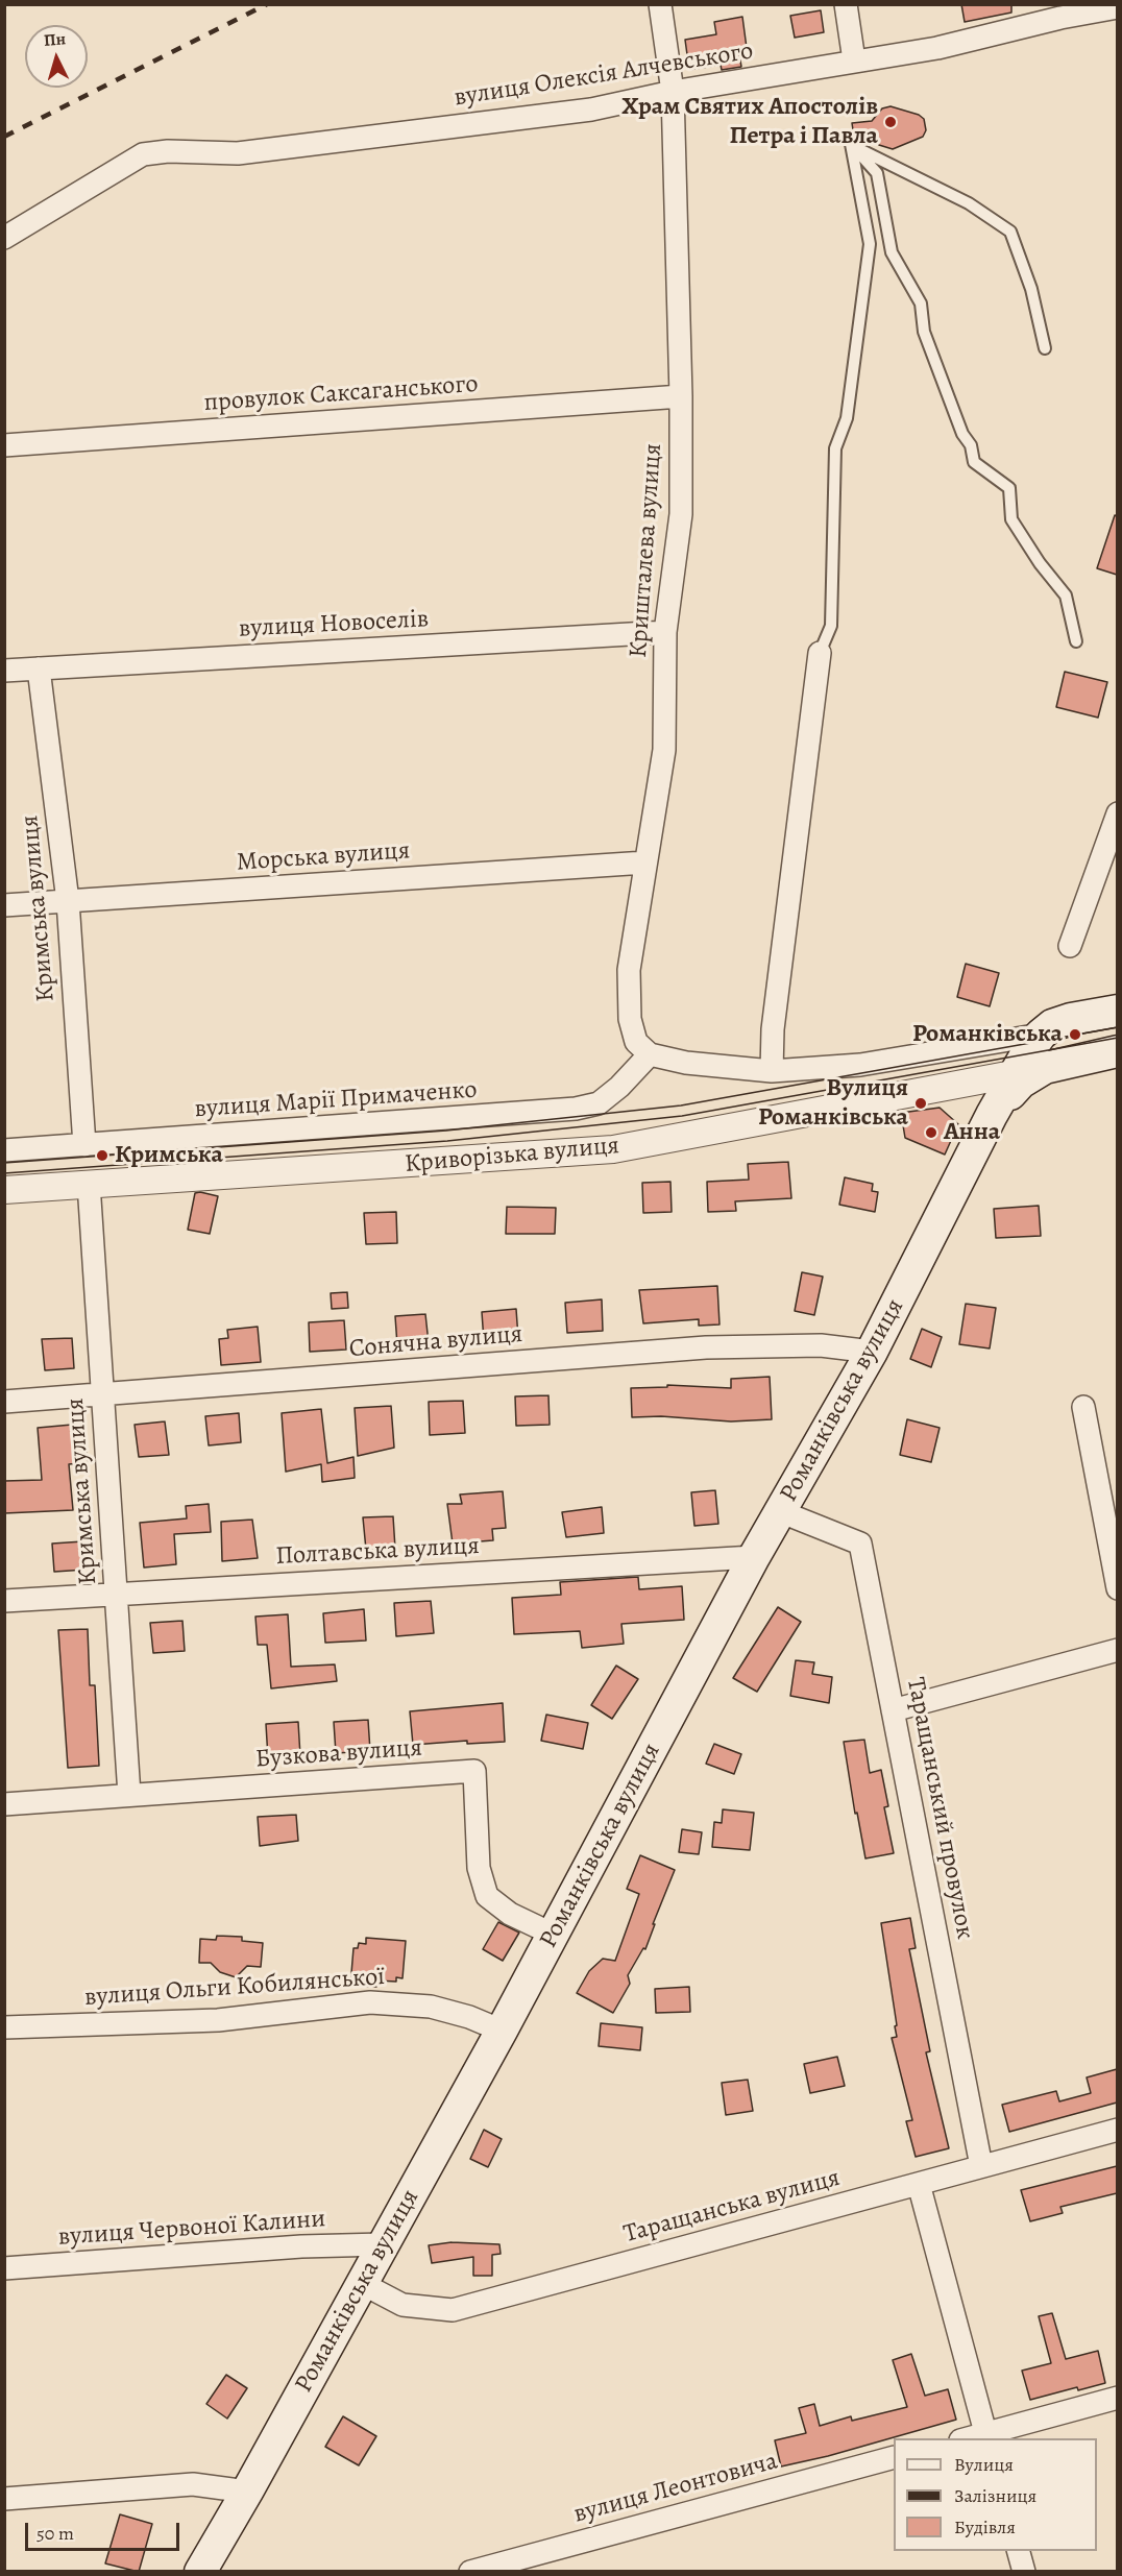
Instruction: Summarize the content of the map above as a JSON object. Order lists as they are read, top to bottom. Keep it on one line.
{"streets":{"main road":["Криворізька вулиця","Романківська вулиця"],"street":["вулиця Олексія Алчевського","провулок Саксаганського","Кришталева вулиця","вулиця Новоселів","Морська вулиця","Кримська вулиця","вулиця Марії Примаченко","Сонячна вулиця","Полтавська вулиця","Бузкова вулиця","Таращанський провулок","вулиця Ольги Кобилянської","Таращанська вулиця","вулиця Червоної Калини","вулиця Леонтовича"]},"crossings":[["вулиця Олексія Алчевського","Кришталева вулиця"],["провулок Саксаганського","Кришталева вулиця"],["Кришталева вулиця","вулиця Новоселів"],["Кришталева вулиця","Морська вулиця"],["Кришталева вулиця","вулиця Марії Примаченко"],["вулиця Новоселів","Кримська вулиця"],["Морська вулиця","Кримська вулиця"],["Кримська вулиця","вулиця Марії Примаченко"],["Кримська вулиця","Криворізька вулиця"],["Кримська вулиця","Сонячна вулиця"],["Кримська вулиця","Полтавська вулиця"],["Кримська вулиця","Бузкова вулиця"],["Криворізька вулиця","Романківська вулиця"],["Сонячна вулиця","Романківська вулиця"],["Романківська вулиця","Полтавська вулиця"],["Романківська вулиця","Бузкова вулиця"],["Романківська вулиця","Таращанський провулок"],["Романківська вулиця","вулиця Ольги Кобилянської"],["Романківська вулиця","Таращанська вулиця"],["Романківська вулиця","вулиця Червоної Калини"],["Таращанський провулок","Таращанська вулиця"]],"places":["Храм Святих Апостолів Петра і Павла","Романківська","Вулиця Романківська","Анна","Кримська"],"legend":["Вулиця","Залізниця","Будівля"],"scale_bar":"50 m","north":"top"}
